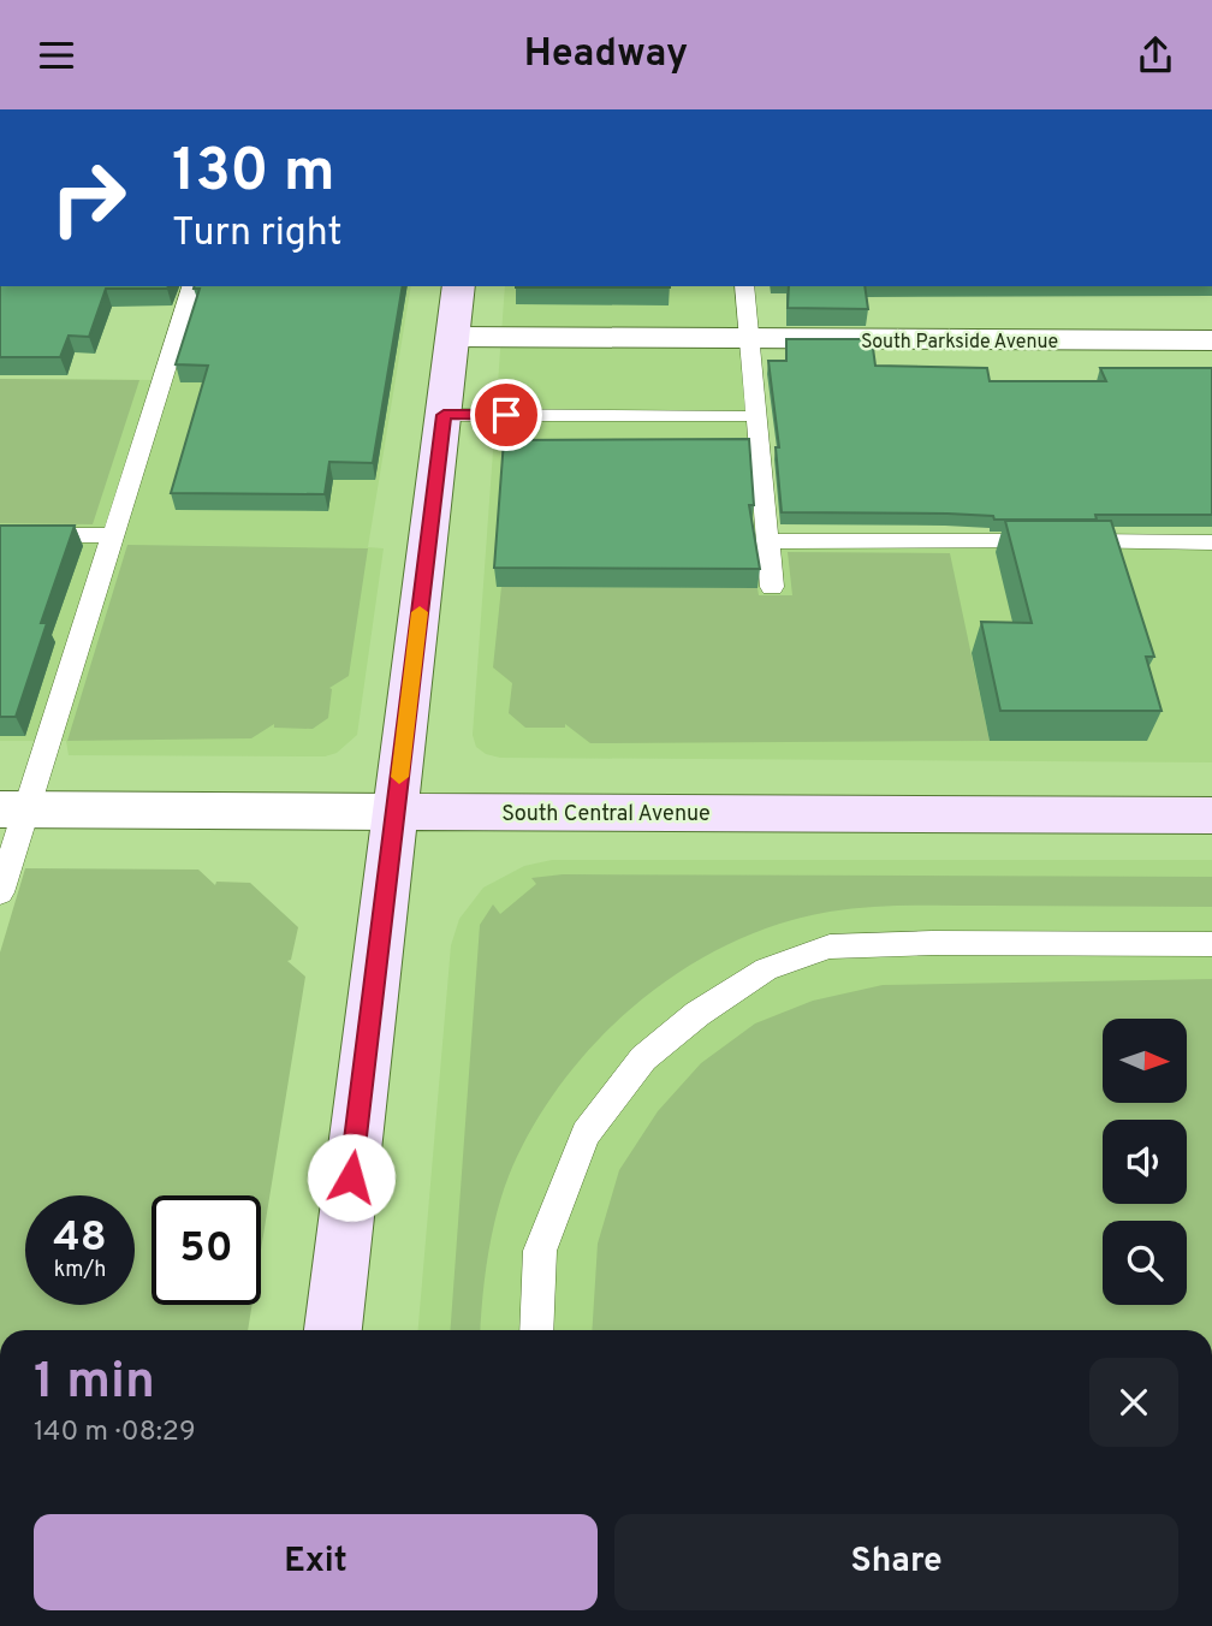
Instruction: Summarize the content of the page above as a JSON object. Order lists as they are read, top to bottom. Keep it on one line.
{"streets":{"main road":["South Central Avenue"],"street":["South Parkside Avenue"]},"north":"right","page":{"header":"Headway","turn":["130 m","Turn right"],"speed":"48 km/h","limit":"50","heading":["1 min","140 m · 08:29"],"buttons":["Exit","Share"]}}
